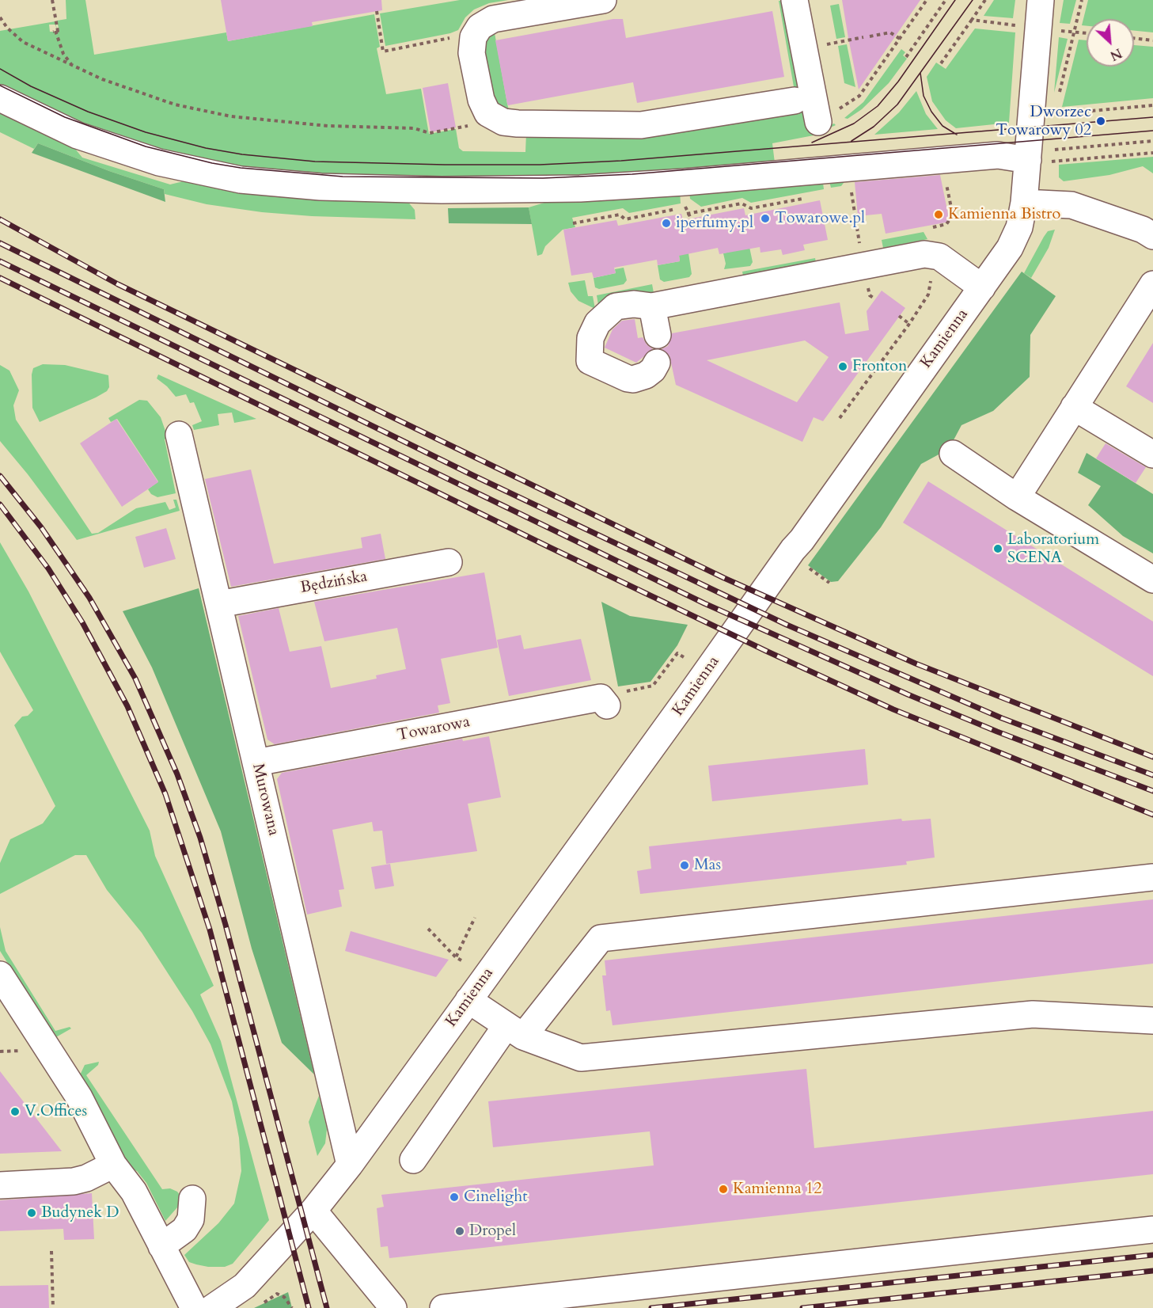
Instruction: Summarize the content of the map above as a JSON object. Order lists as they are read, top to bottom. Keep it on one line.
{"streets":{"street":["Kamienna","Będzińska","Towarowa","Murowana"]},"crossings":[["Kamienna","Murowana"],["Będzińska","Murowana"],["Towarowa","Murowana"]],"places":["Dworzec Towarowy 02","Kamienna Bistro","Towarowe.pl","iperfumy.pl","Fronton","Laboratorium SCENA","Mas","V.Offices","Kamienna 12","Cinelight","Budynek D","Dropel"],"north":"bottom right"}
